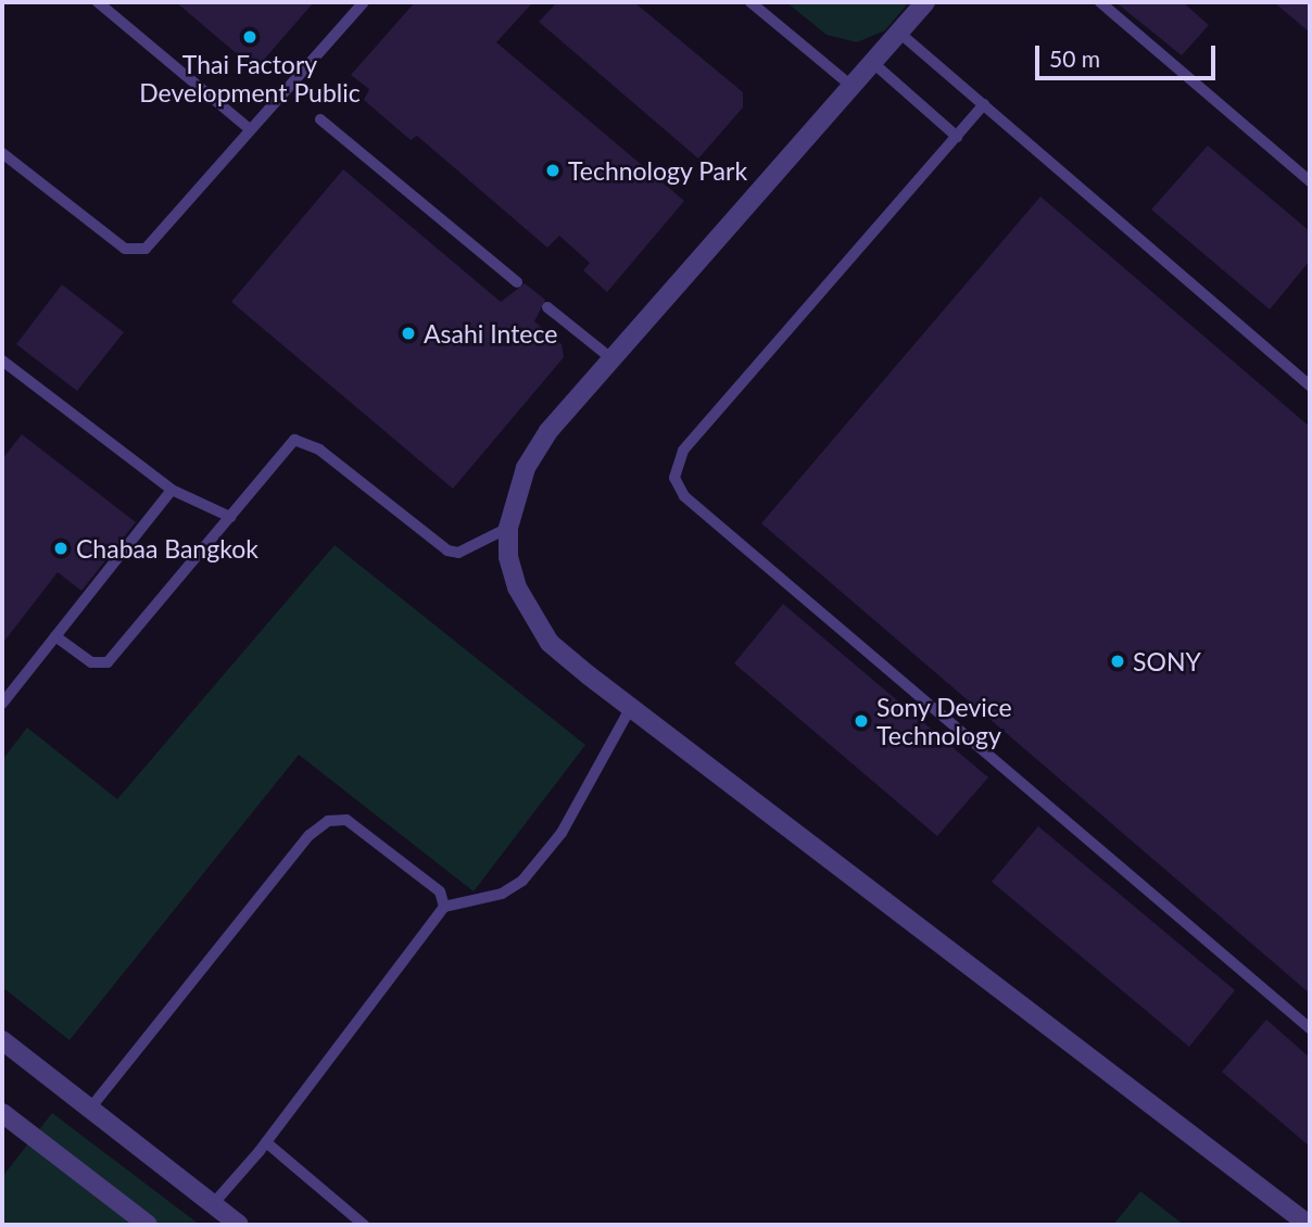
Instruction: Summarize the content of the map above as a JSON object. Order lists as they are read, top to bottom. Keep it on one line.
{"places":["Thai Factory Development Public","Technology Park","Asahi Intece","Chabaa Bangkok","SONY","Sony Device Technology"],"scale_bar":"50 m"}
